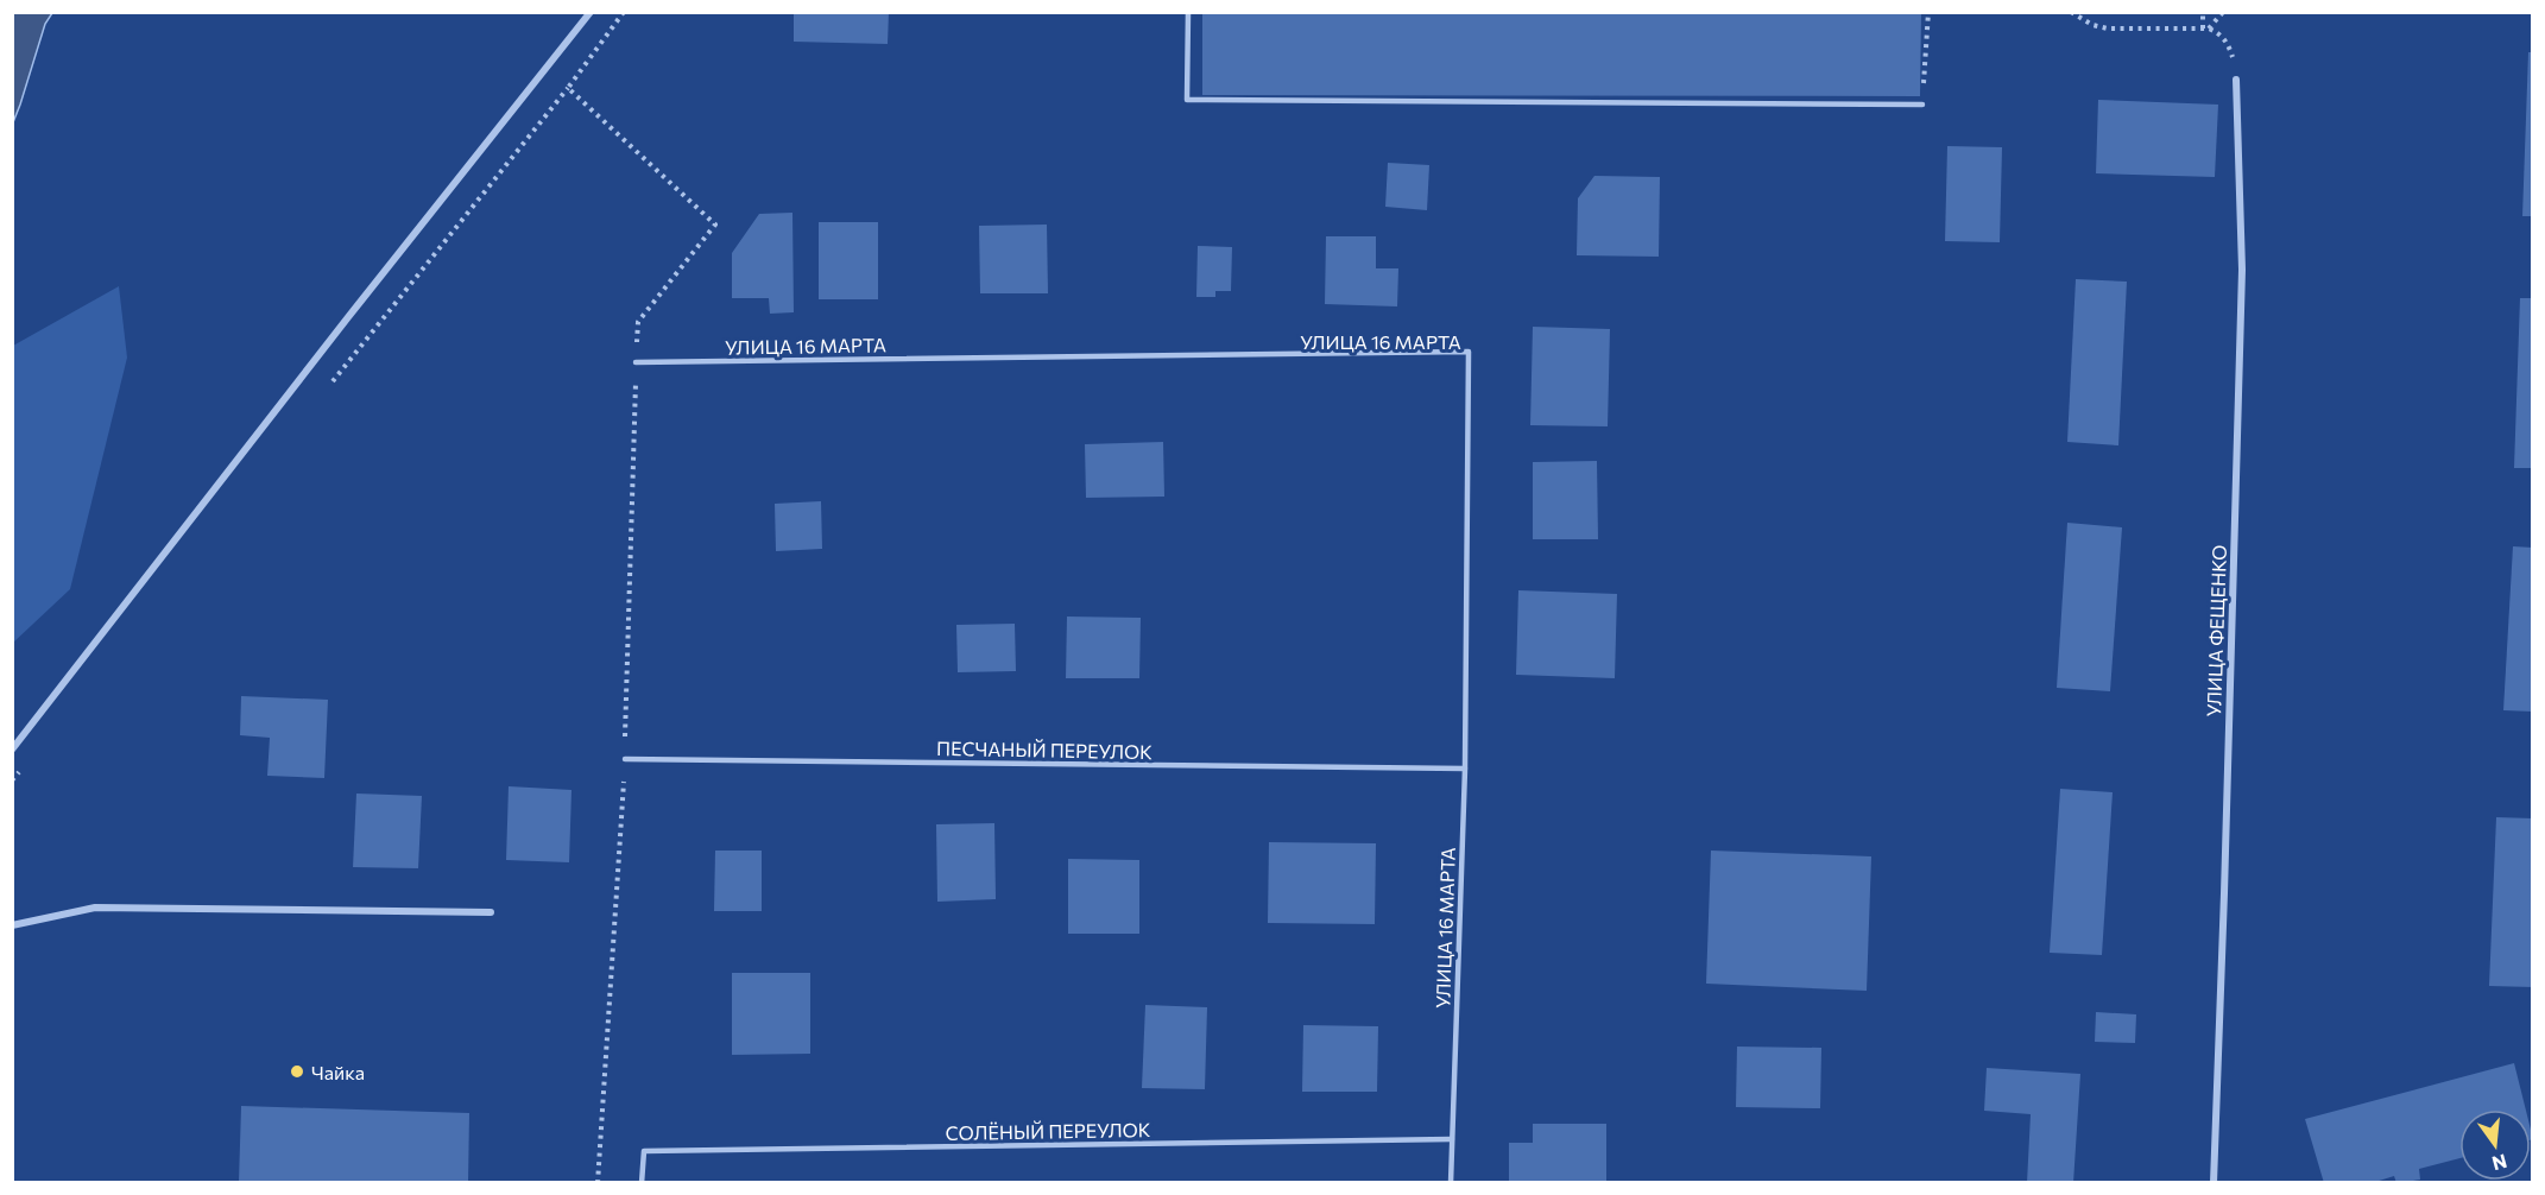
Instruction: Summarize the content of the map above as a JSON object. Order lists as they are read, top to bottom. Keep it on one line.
{"streets":{"street":["УЛИЦА ФЕЩЕНКО"],"lane":["УЛИЦА 16 МАРТА","ПЕСЧАНЫЙ ПЕРЕУЛОК","СОЛЁНЫЙ ПЕРЕУЛОК"]},"crossings":[["УЛИЦА 16 МАРТА","ПЕСЧАНЫЙ ПЕРЕУЛОК"],["УЛИЦА 16 МАРТА","СОЛЁНЫЙ ПЕРЕУЛОК"]],"places":["Чайка"],"north":"bottom"}
